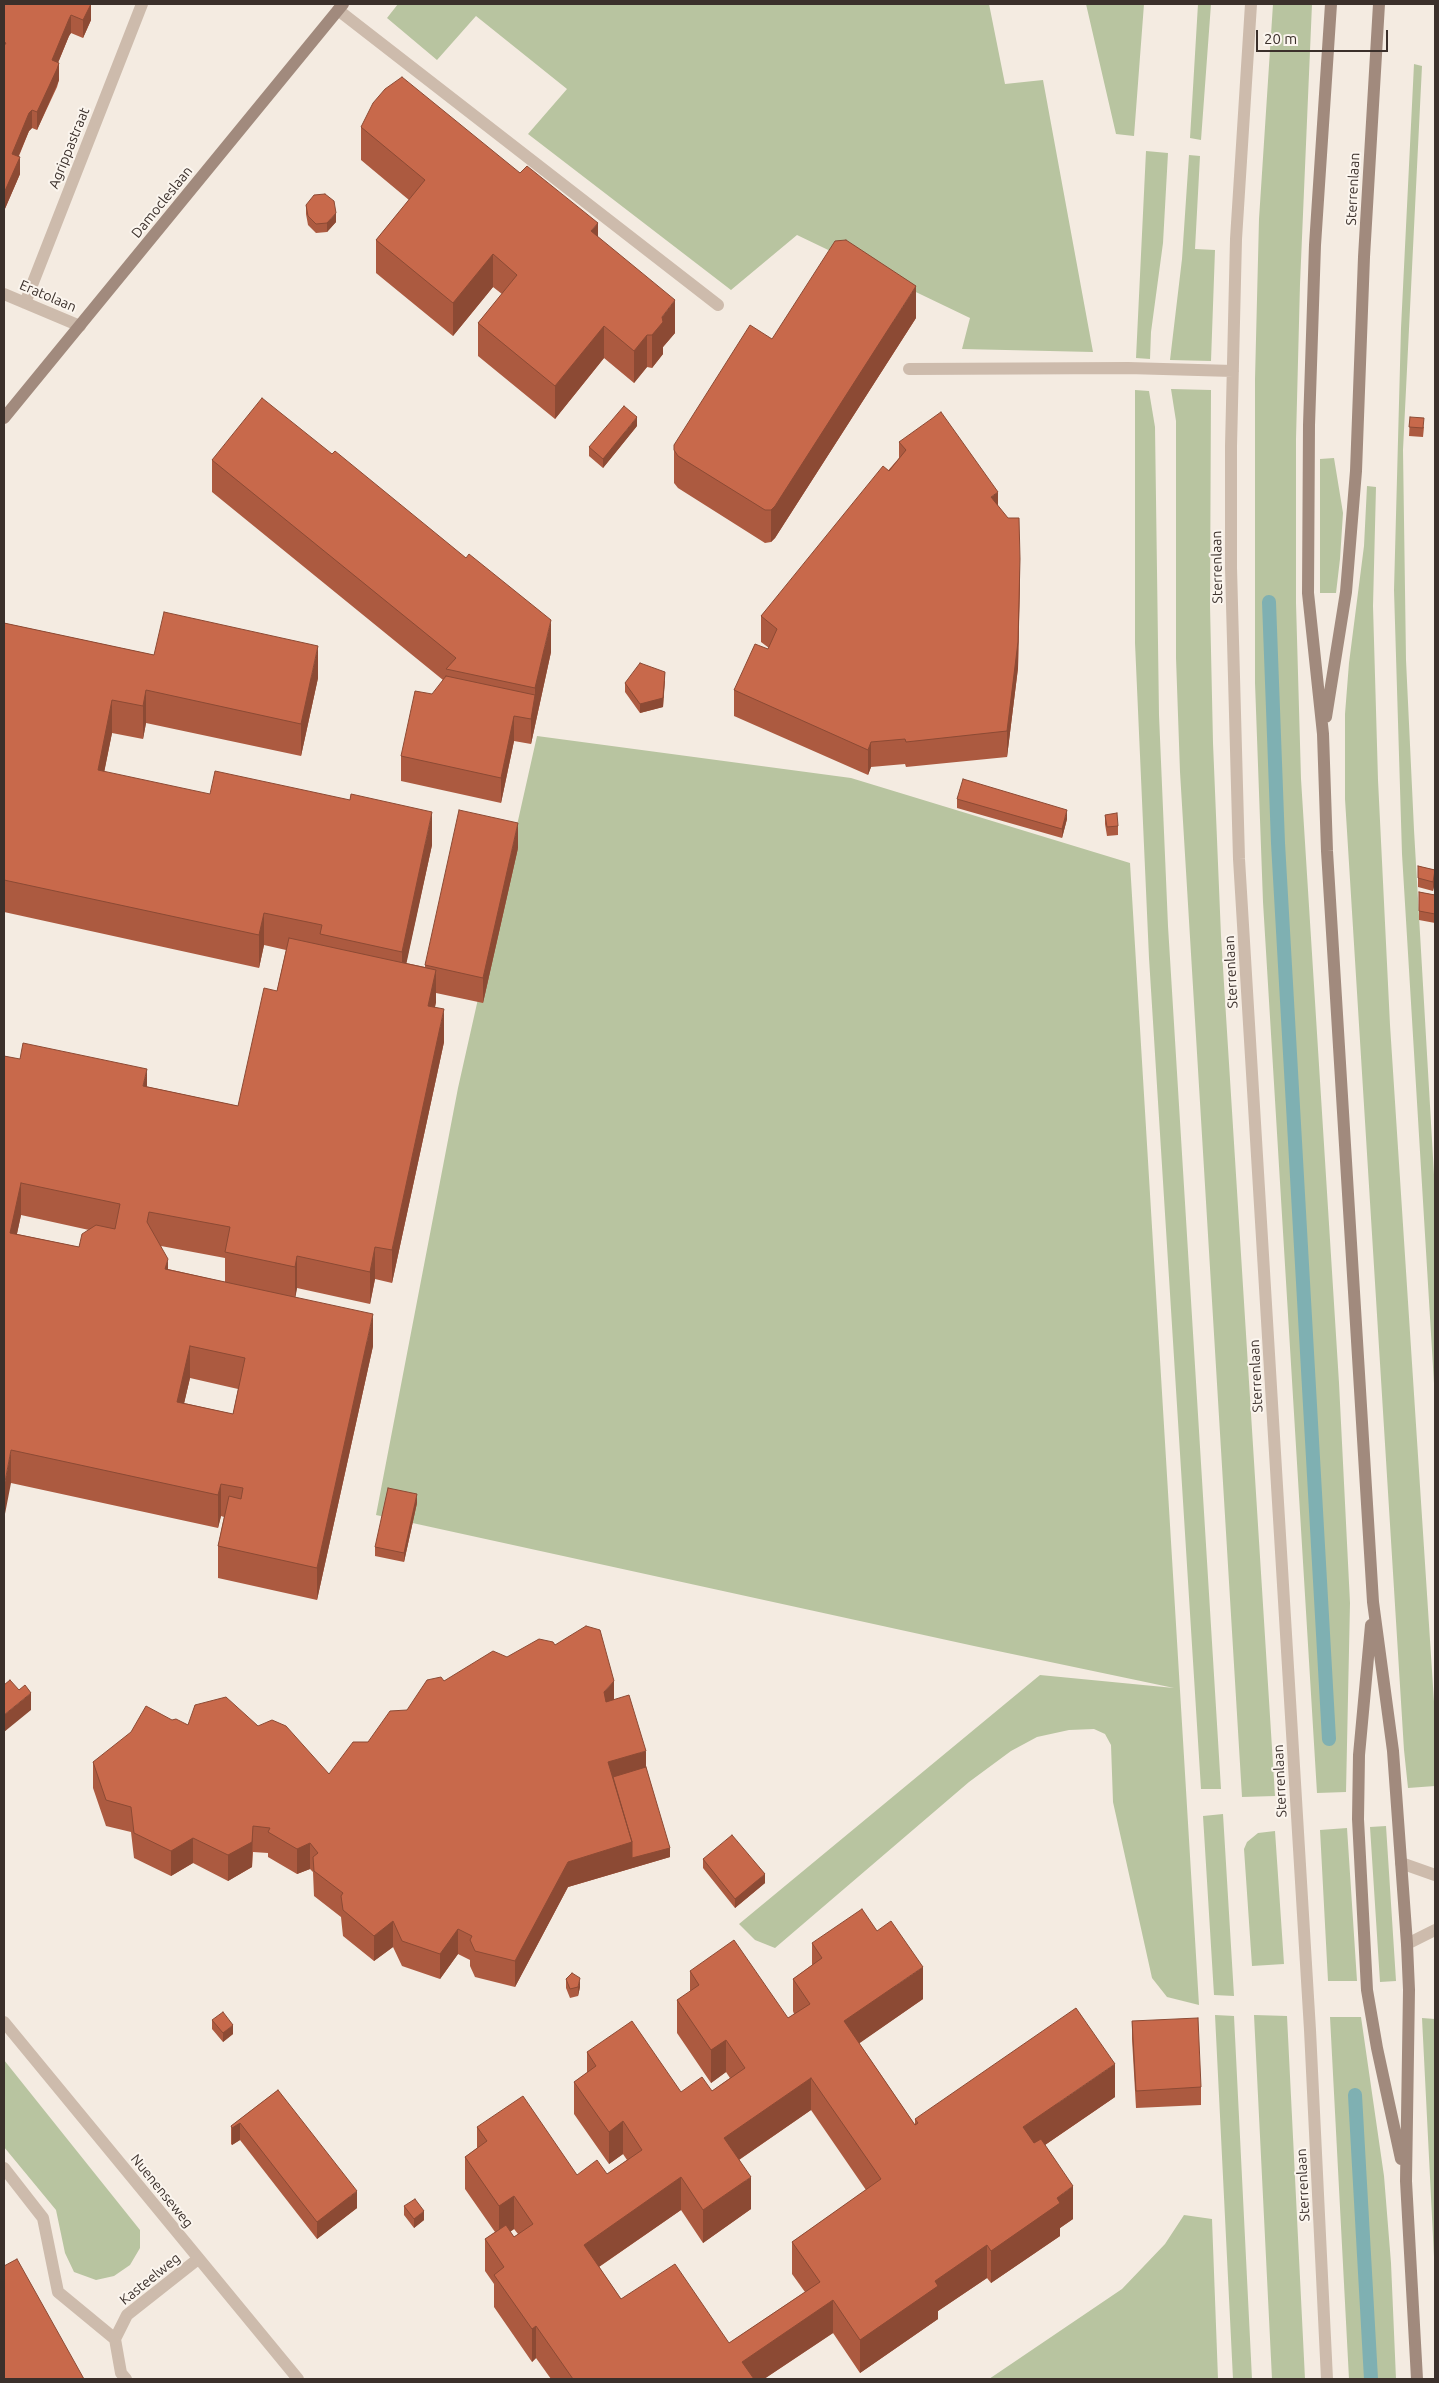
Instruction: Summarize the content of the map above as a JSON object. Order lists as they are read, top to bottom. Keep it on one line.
{"streets":{"main road":["Sterrenlaan","Damocleslaan"],"street":["Agrippastraat","Eratolaan","Nuenenseweg","Kasteelweg"]},"crossings":[["Agrippastraat","Eratolaan"],["Damocleslaan","Eratolaan"],["Nuenenseweg","Kasteelweg"]],"scale_bar":"20 m"}
